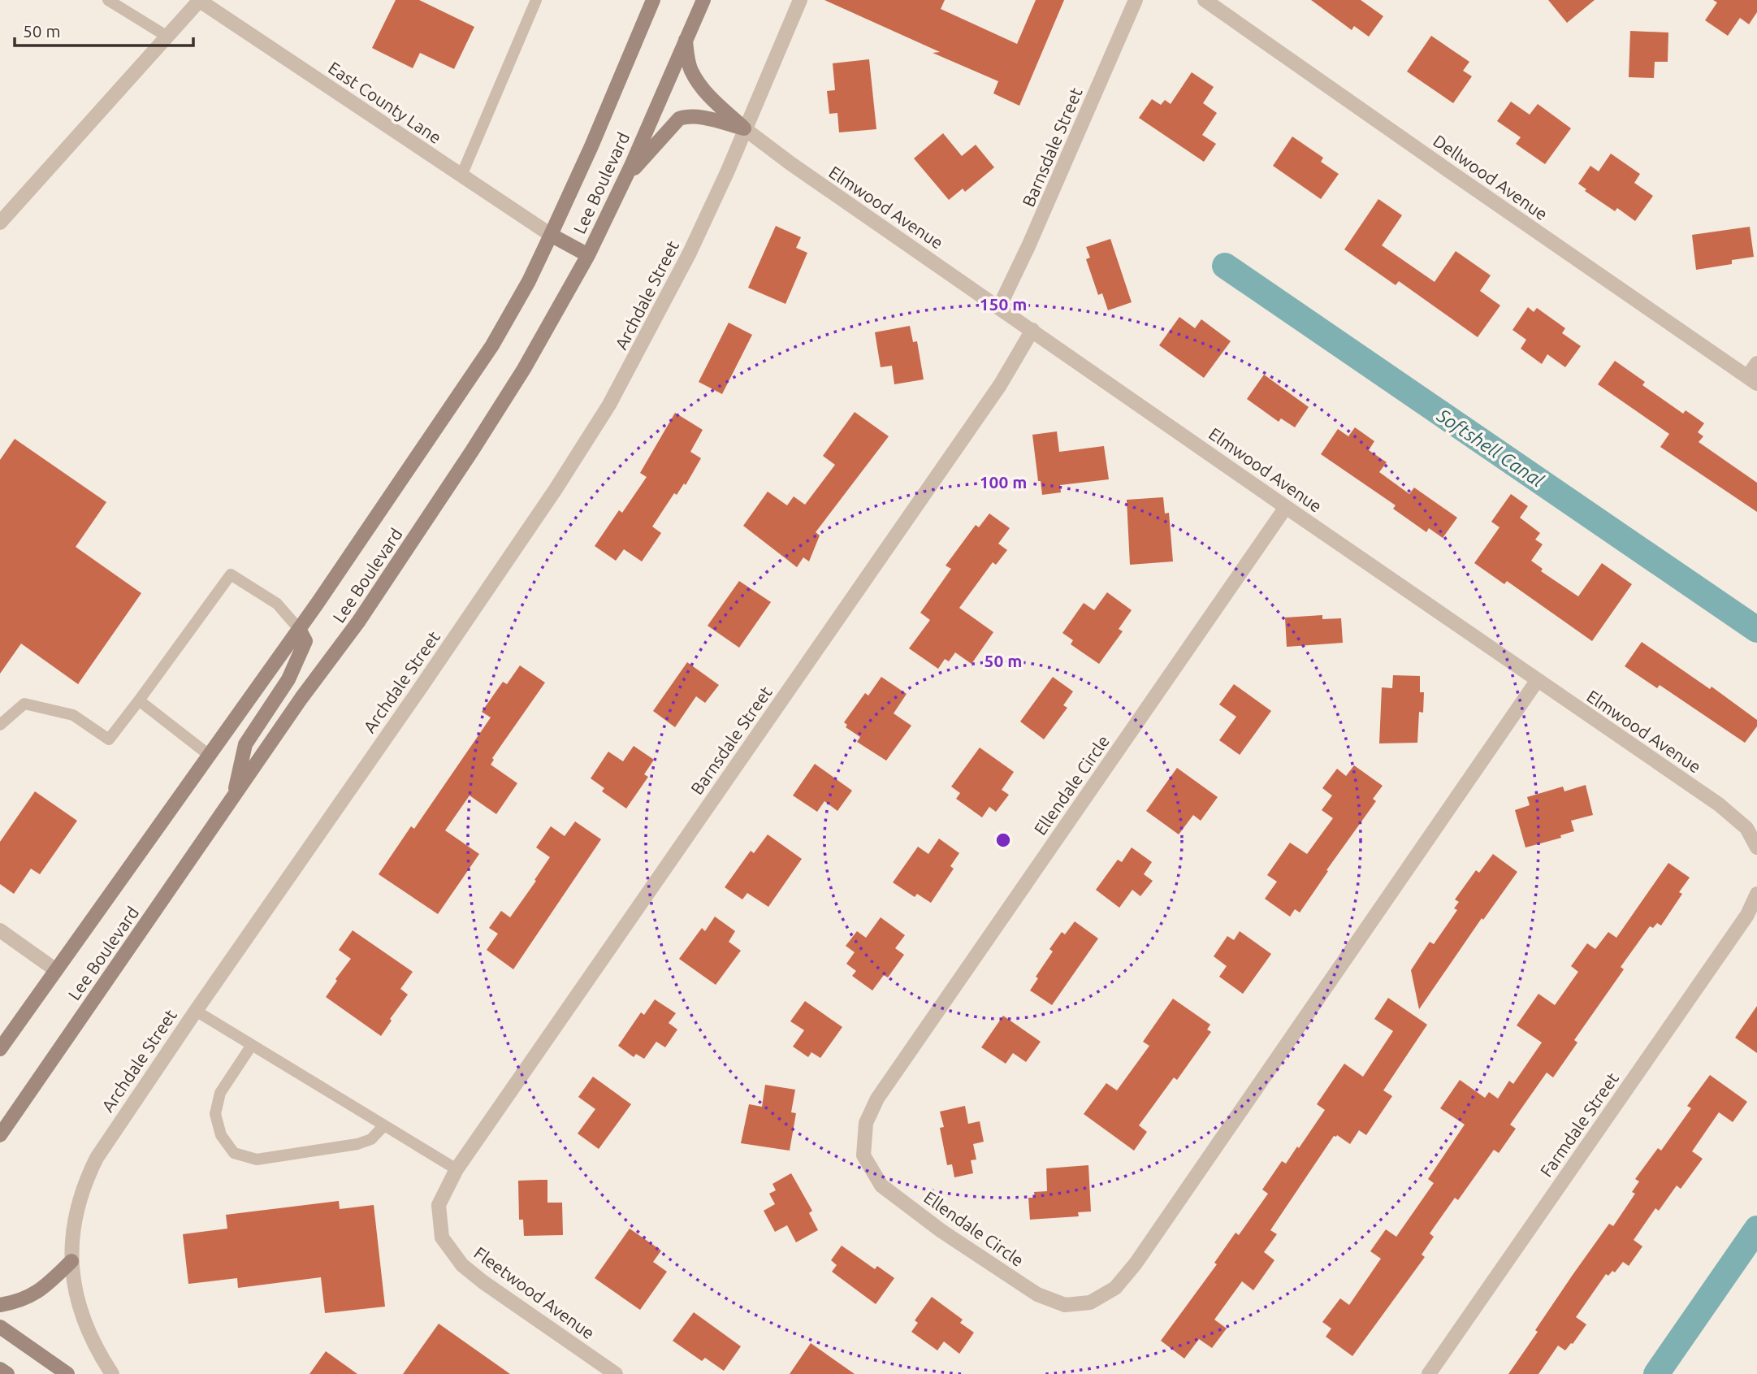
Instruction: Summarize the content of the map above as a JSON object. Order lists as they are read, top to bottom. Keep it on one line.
{"streets":{"main road":["Lee Boulevard"],"street":["East County Lane","Barnsdale Street","Dellwood Avenue","Elmwood Avenue","Archdale Street","Ellendale Circle","Farmdale Street","Fleetwood Avenue"]},"crossings":[["East County Lane","Lee Boulevard"],["Barnsdale Street","Elmwood Avenue"],["Barnsdale Street","Fleetwood Avenue"],["Elmwood Avenue","Archdale Street"],["Elmwood Avenue","Ellendale Circle"]],"water":["Softshell Canal"],"scale_bar":"50 m","rings":["150 m","100 m","50 m"]}
